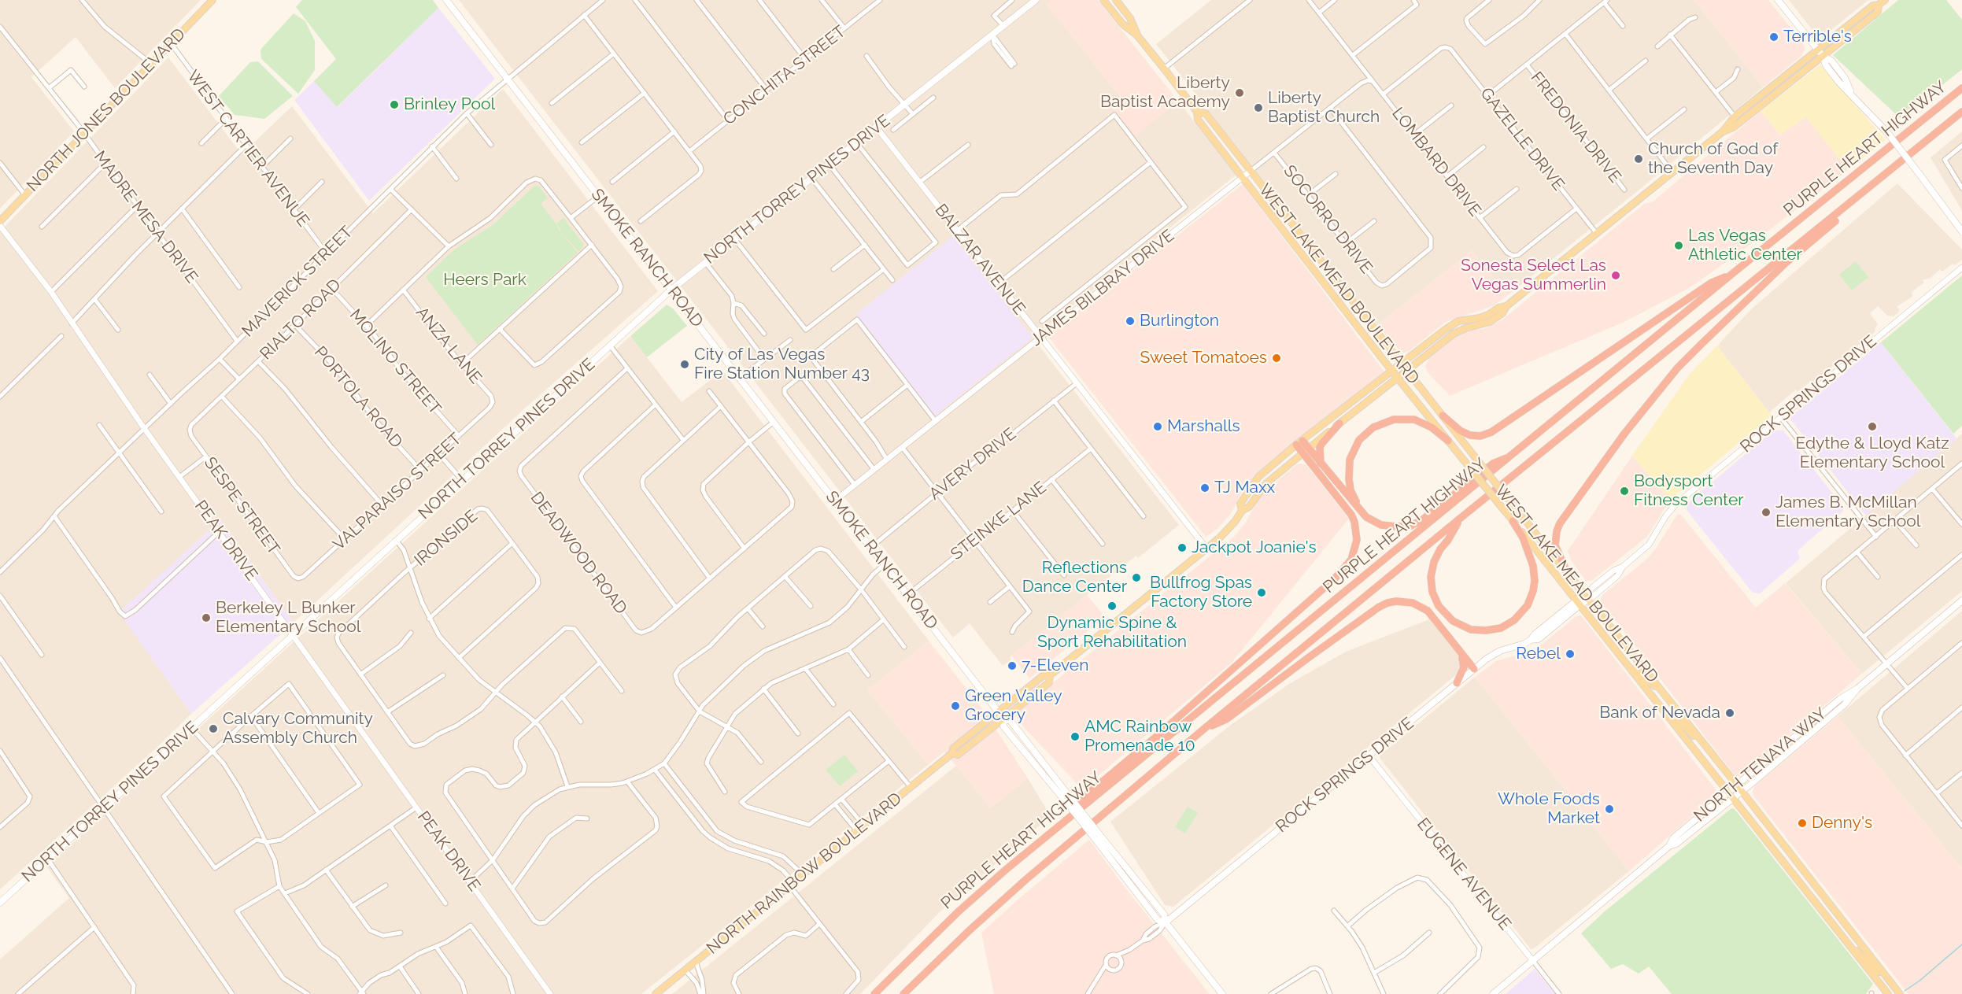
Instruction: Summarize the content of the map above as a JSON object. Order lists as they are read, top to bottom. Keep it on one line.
{"streets":{"highway":["PURPLE HEART HIGHWAY"],"main road":["NORTH JONES BOULEVARD","NORTH TORREY PINES DRIVE","SMOKE RANCH ROAD","WEST LAKE MEAD BOULEVARD","ROCK SPRINGS DRIVE","NORTH TENAYA WAY","NORTH RAINBOW BOULEVARD"],"street":["CONCHITA STREET","FREDONIA DRIVE","GAZELLE DRIVE","WEST CARTIER AVENUE","LOMBARD DRIVE","MADRE MESA DRIVE","SOCORRO DRIVE","BALZAR AVENUE","MAVERICK STREET","JAMES BILBRAY DRIVE","RIALTO ROAD","ANZA LANE","MOLINO STREET","PORTOLA ROAD","AVERY DRIVE","VALPARAISO STREET","SESPE STREET","STEINKE LANE","IRONSIDE","PEAK DRIVE","DEADWOOD ROAD","EUGENE AVENUE"]},"crossings":[["NORTH JONES BOULEVARD","WEST CARTIER AVENUE"],["NORTH JONES BOULEVARD","MADRE MESA DRIVE"],["GAZELLE DRIVE","LOMBARD DRIVE"],["GAZELLE DRIVE","NORTH RAINBOW BOULEVARD"],["WEST CARTIER AVENUE","MAVERICK STREET"],["LOMBARD DRIVE","JAMES BILBRAY DRIVE"],["NORTH TORREY PINES DRIVE","SMOKE RANCH ROAD"],["NORTH TORREY PINES DRIVE","BALZAR AVENUE"],["NORTH TORREY PINES DRIVE","PEAK DRIVE"],["MADRE MESA DRIVE","MAVERICK STREET"],["SOCORRO DRIVE","JAMES BILBRAY DRIVE"],["SMOKE RANCH ROAD","MAVERICK STREET"],["SMOKE RANCH ROAD","JAMES BILBRAY DRIVE"],["SMOKE RANCH ROAD","ROCK SPRINGS DRIVE"],["SMOKE RANCH ROAD","AVERY DRIVE"],["SMOKE RANCH ROAD","STEINKE LANE"],["SMOKE RANCH ROAD","NORTH RAINBOW BOULEVARD"],["BALZAR AVENUE","JAMES BILBRAY DRIVE"],["BALZAR AVENUE","AVERY DRIVE"],["BALZAR AVENUE","NORTH RAINBOW BOULEVARD"],["MAVERICK STREET","PEAK DRIVE"],["WEST LAKE MEAD BOULEVARD","JAMES BILBRAY DRIVE"],["WEST LAKE MEAD BOULEVARD","ROCK SPRINGS DRIVE"],["WEST LAKE MEAD BOULEVARD","NORTH TENAYA WAY"],["WEST LAKE MEAD BOULEVARD","NORTH RAINBOW BOULEVARD"],["RIALTO ROAD","MOLINO STREET"],["RIALTO ROAD","PORTOLA ROAD"],["RIALTO ROAD","SESPE STREET"],["ANZA LANE","VALPARAISO STREET"],["MOLINO STREET","VALPARAISO STREET"],["ROCK SPRINGS DRIVE","EUGENE AVENUE"],["PORTOLA ROAD","VALPARAISO STREET"],["VALPARAISO STREET","SESPE STREET"],["NORTH TENAYA WAY","EUGENE AVENUE"]],"parks":["Heers Park"],"places":["Terrible's","Liberty Baptist Academy","Brinley Pool","Liberty Baptist Church","Church of God of the Seventh Day","Las Vegas Athletic Center","Sonesta Select Las Vegas Summerlin","Burlington","Sweet Tomatoes","City of Las Vegas Fire Station Number 43","Marshalls","Edythe & Lloyd Katz Elementary School","TJ Maxx","Bodysport Fitness Center","James B. McMillan Elementary School","Jackpot Joanie's","Reflections Dance Center","Bullfrog Spas Factory Store","Dynamic Spine & Sport Rehabilitation","Berkeley L Bunker Elementary School","Rebel","7-Eleven","Green Valley Grocery","Bank of Nevada","Calvary Community Assembly Church","AMC Rainbow Promenade 10","Whole Foods Market","Denny's"]}
